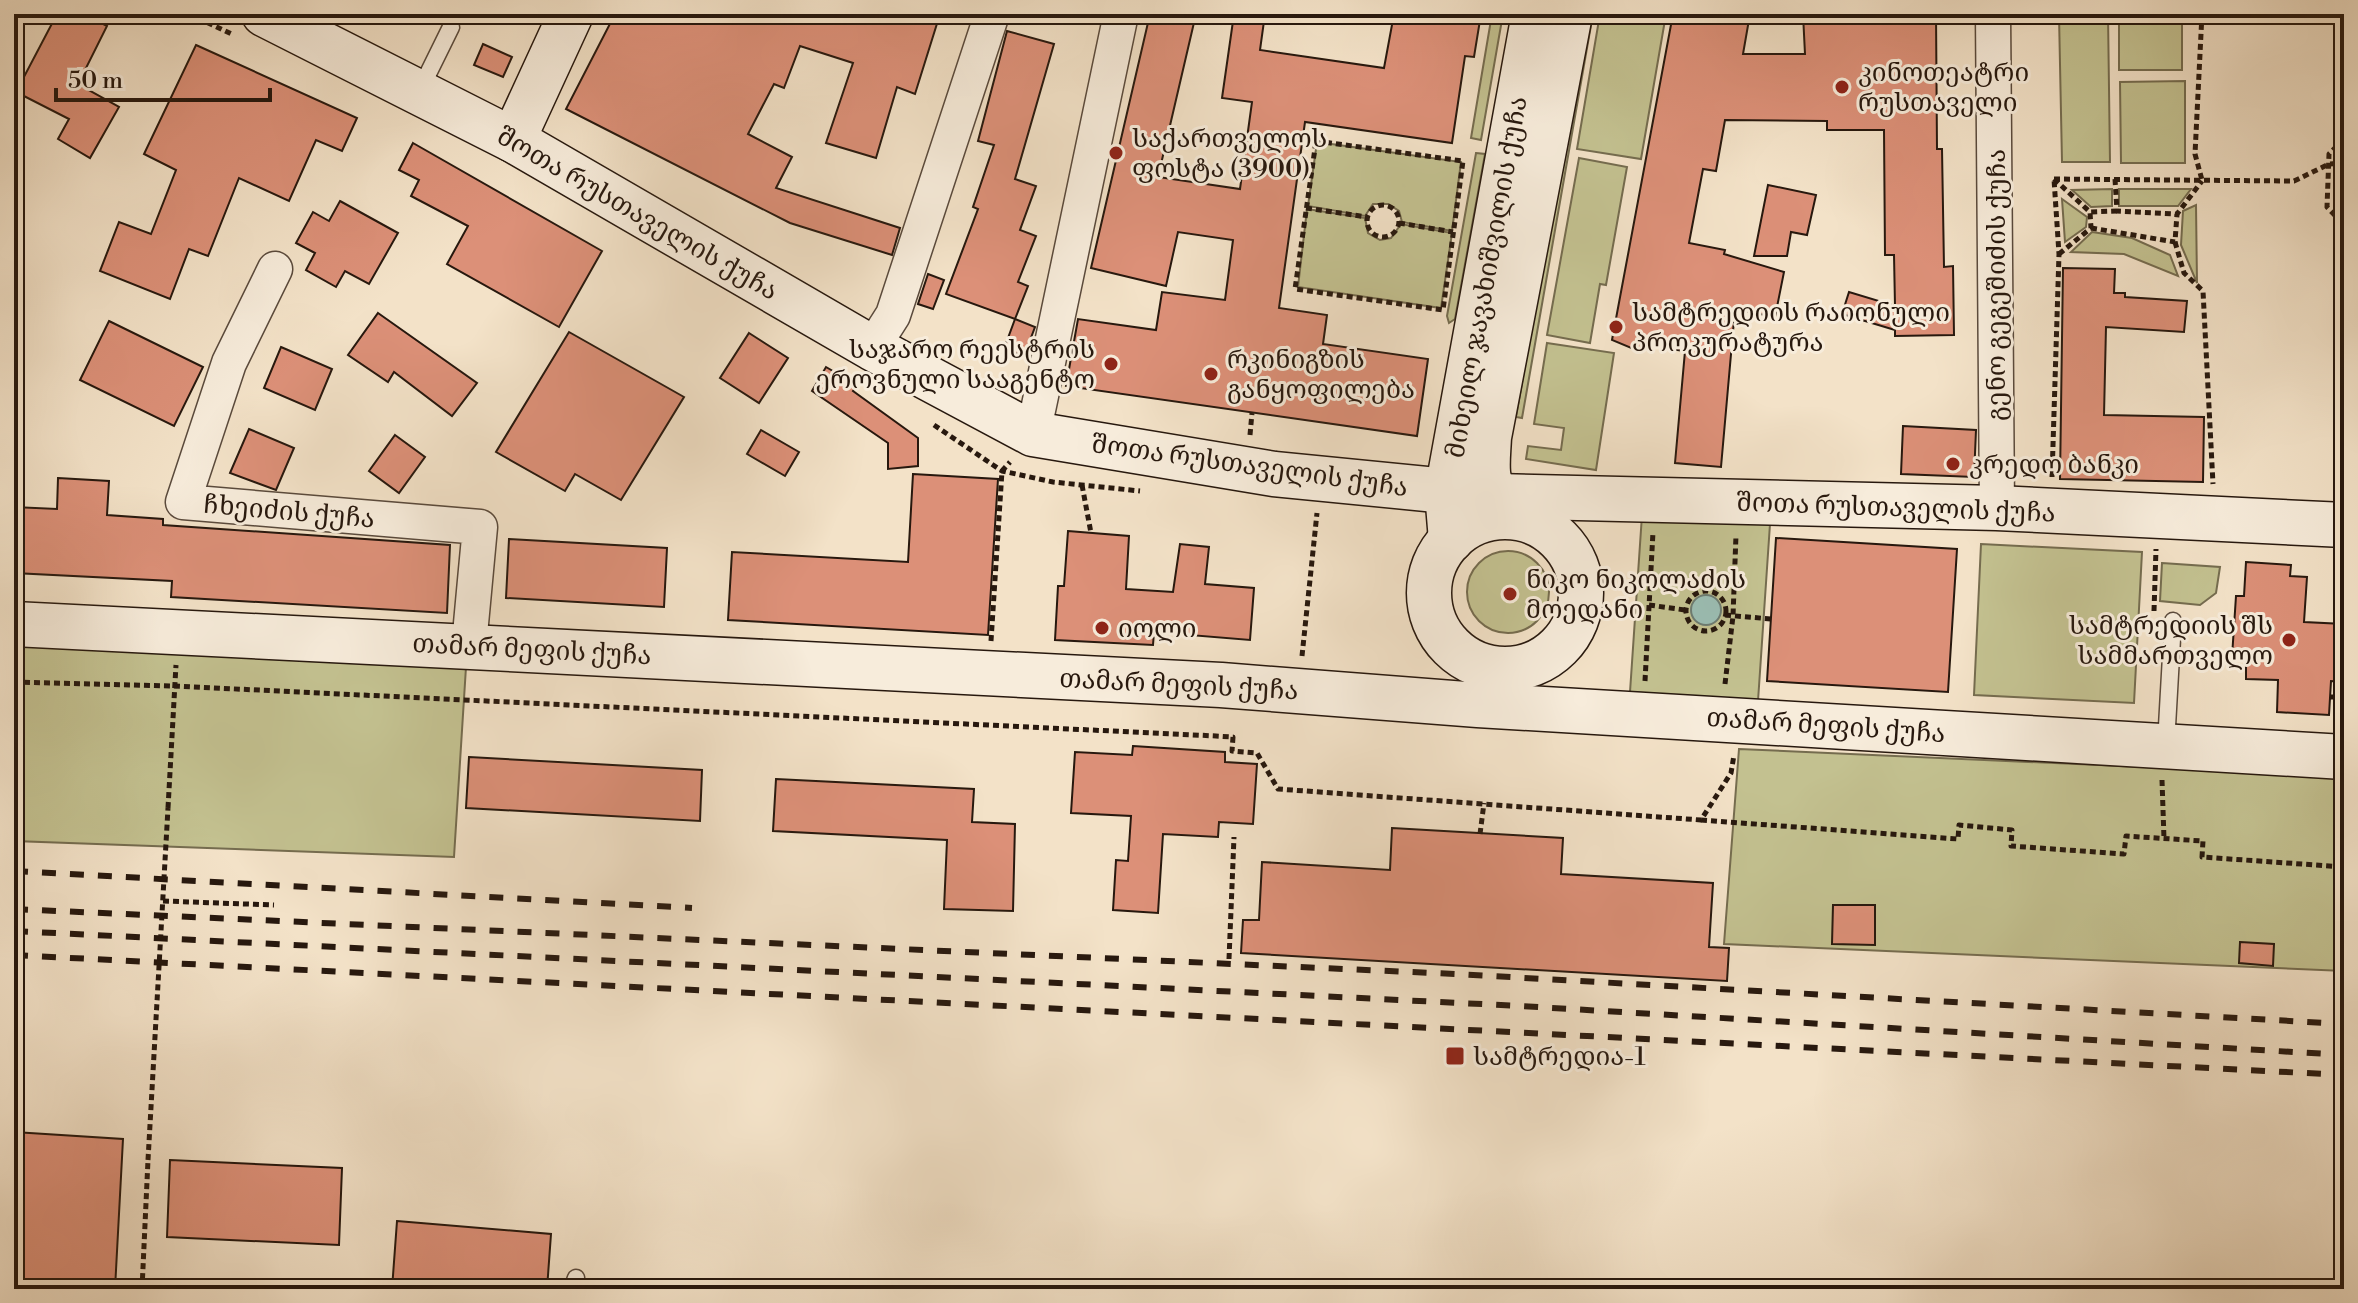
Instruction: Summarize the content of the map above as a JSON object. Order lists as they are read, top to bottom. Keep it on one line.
{"streets":{"main road":["შოთა რუსთაველის ქუჩა","მიხეილ ჯავახიშვილის ქუჩა","თამარ მეფის ქუჩა"],"street":["გენო გეგეშიძის ქუჩა","ჩხეიძის ქუჩა"]},"crossings":[["შოთა რუსთაველის ქუჩა","მიხეილ ჯავახიშვილის ქუჩა"],["შოთა რუსთაველის ქუჩა","გენო გეგეშიძის ქუჩა"],["ჩხეიძის ქუჩა","თამარ მეფის ქუჩა"]],"places":{"other":["კინოთეატრი რუსთაველი","საქართველოს ფოსტა (3900)","სამტრედიის რაიონული პროკურატურა","საჯარო რეესტრის ეროვნული სააგენტო","რკინიგზის განყოფილება","კრედო ბანკი","ნიკო ნიკოლაძის მოედანი","იოლი","სამტრედიის შს სამმართველო"],"transit":["სამტრედია-1"]},"scale_bar":"50 m"}
